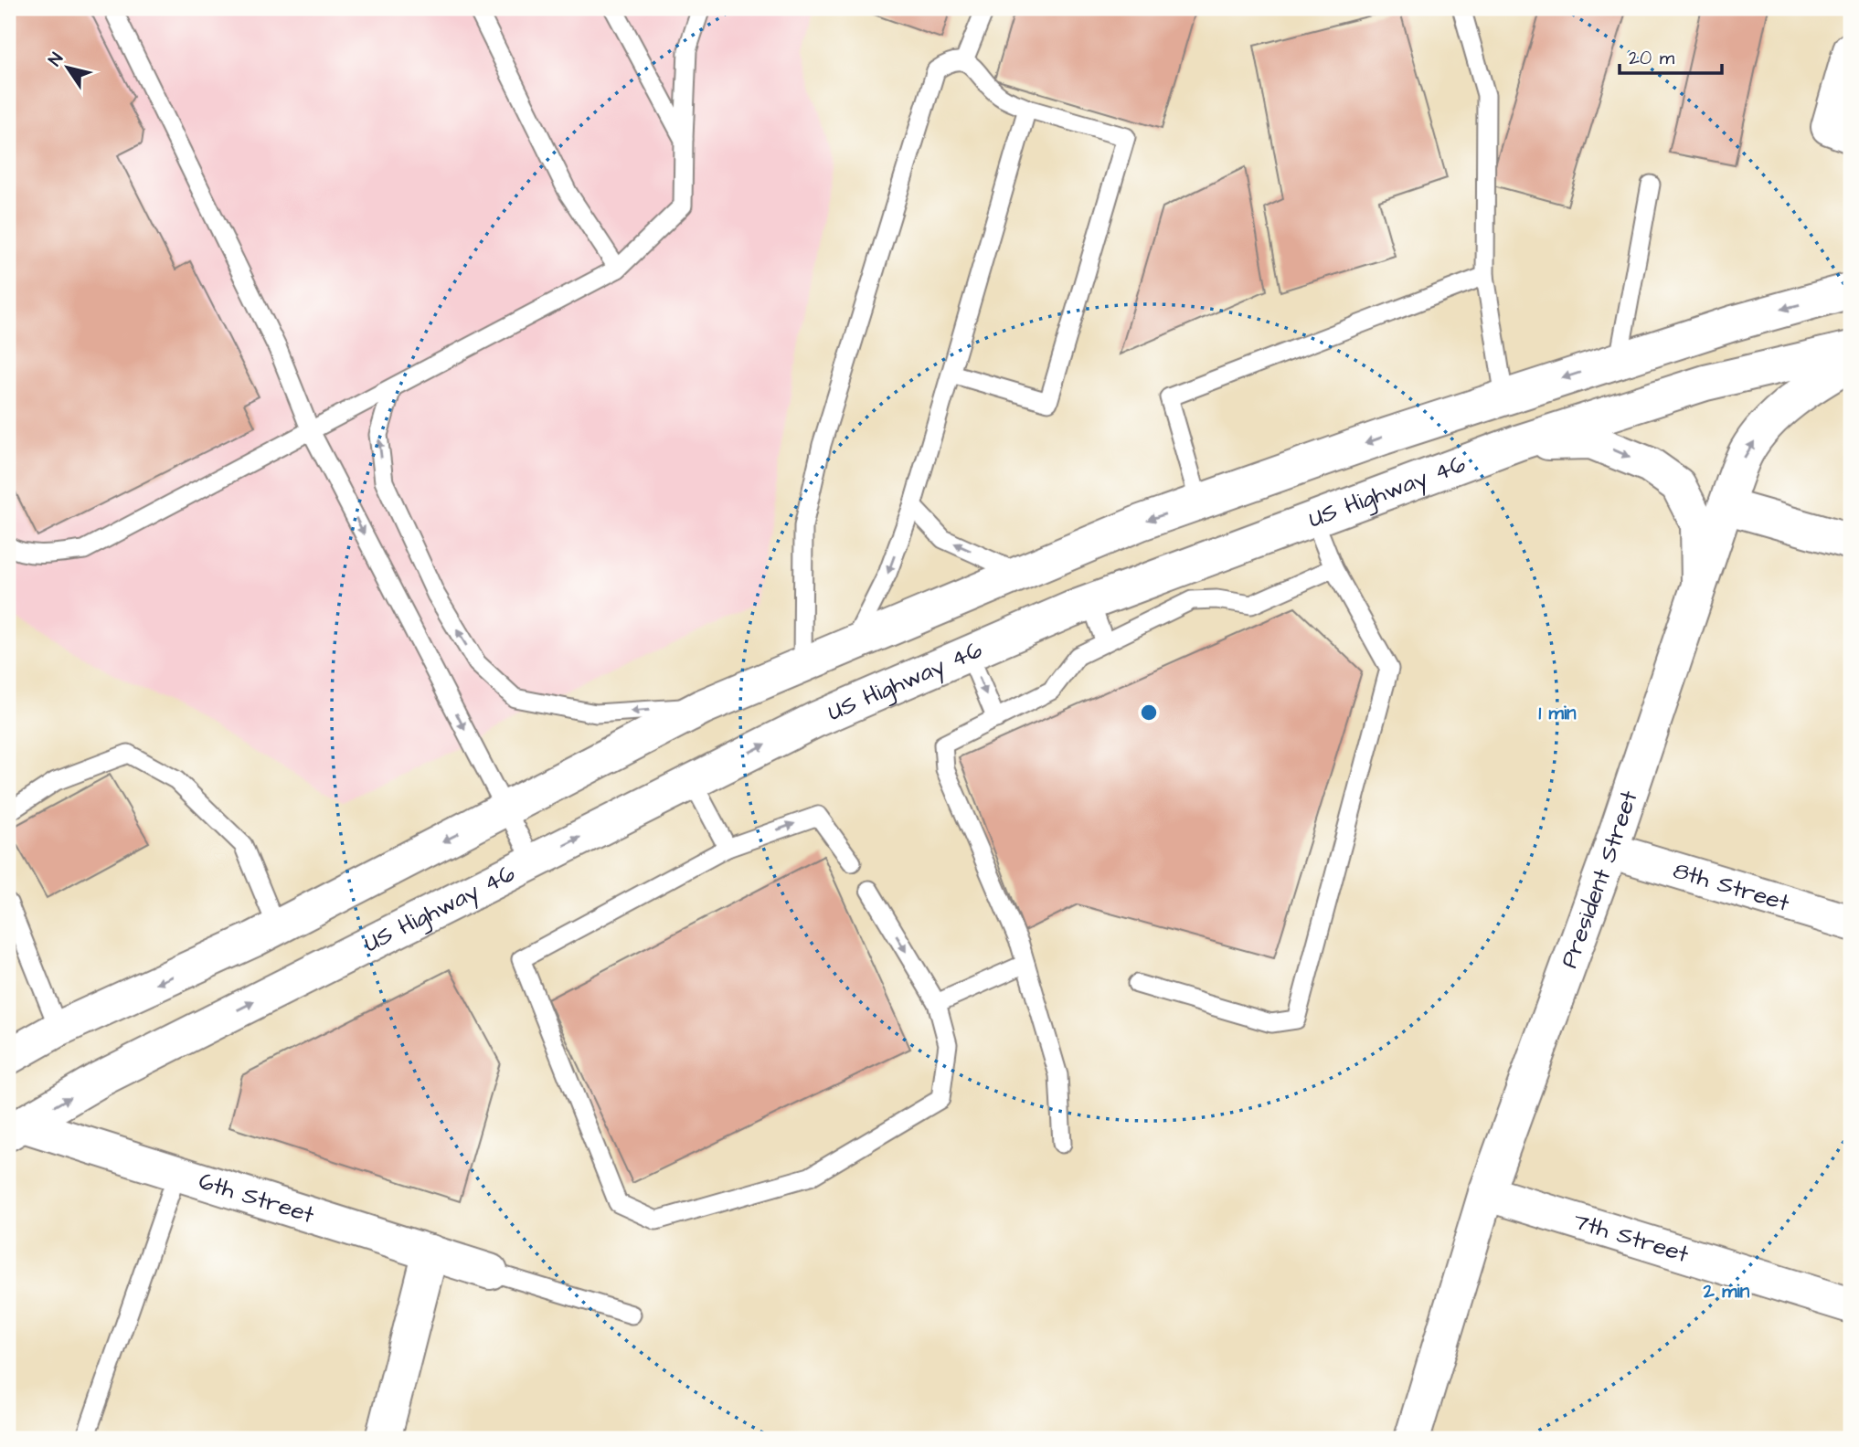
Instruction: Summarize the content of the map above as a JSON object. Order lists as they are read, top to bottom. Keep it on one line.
{"streets":{"main road":["US Highway 46","President Street","8th Street","6th Street","7th Street"]},"crossings":[["US Highway 46","6th Street"],["President Street","8th Street"],["President Street","7th Street"]],"scale_bar":"20 m","north":"top left","rings":["1 min","2 min"]}
